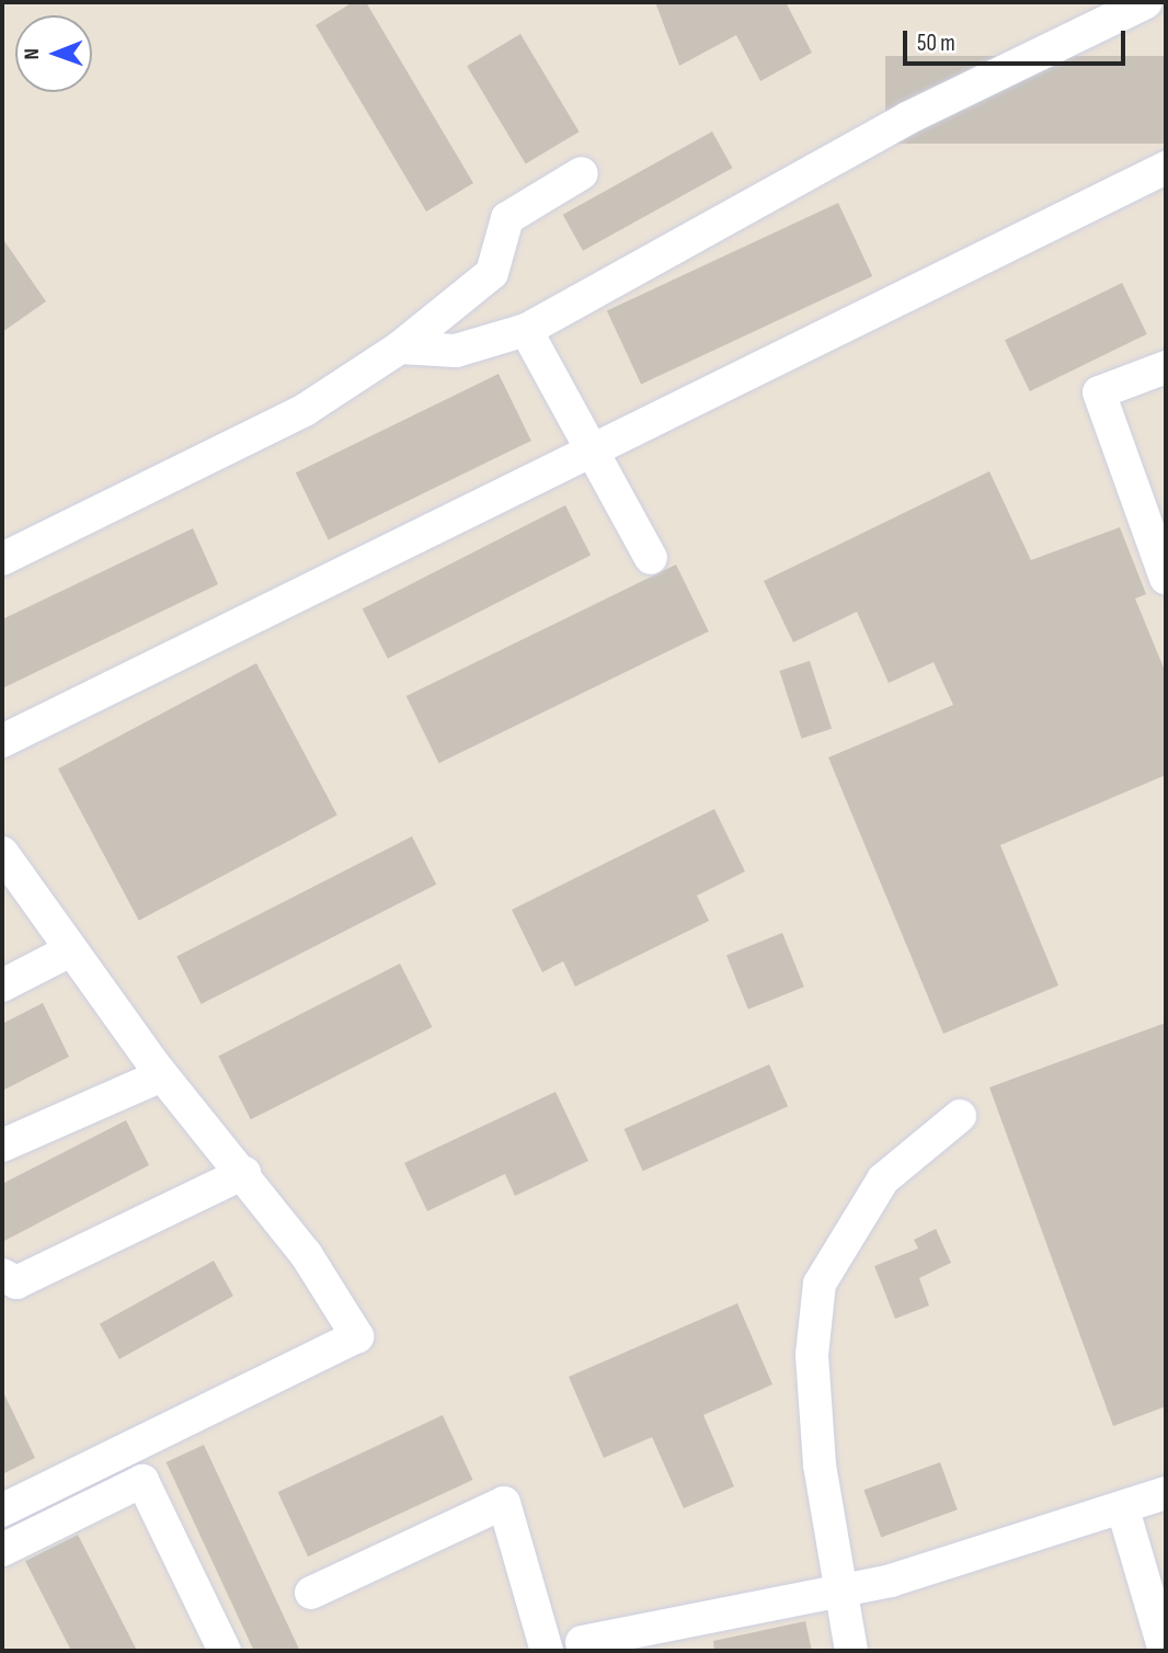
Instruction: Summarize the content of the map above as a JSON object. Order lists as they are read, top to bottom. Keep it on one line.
{"scale_bar":"50 m","north":"left"}
